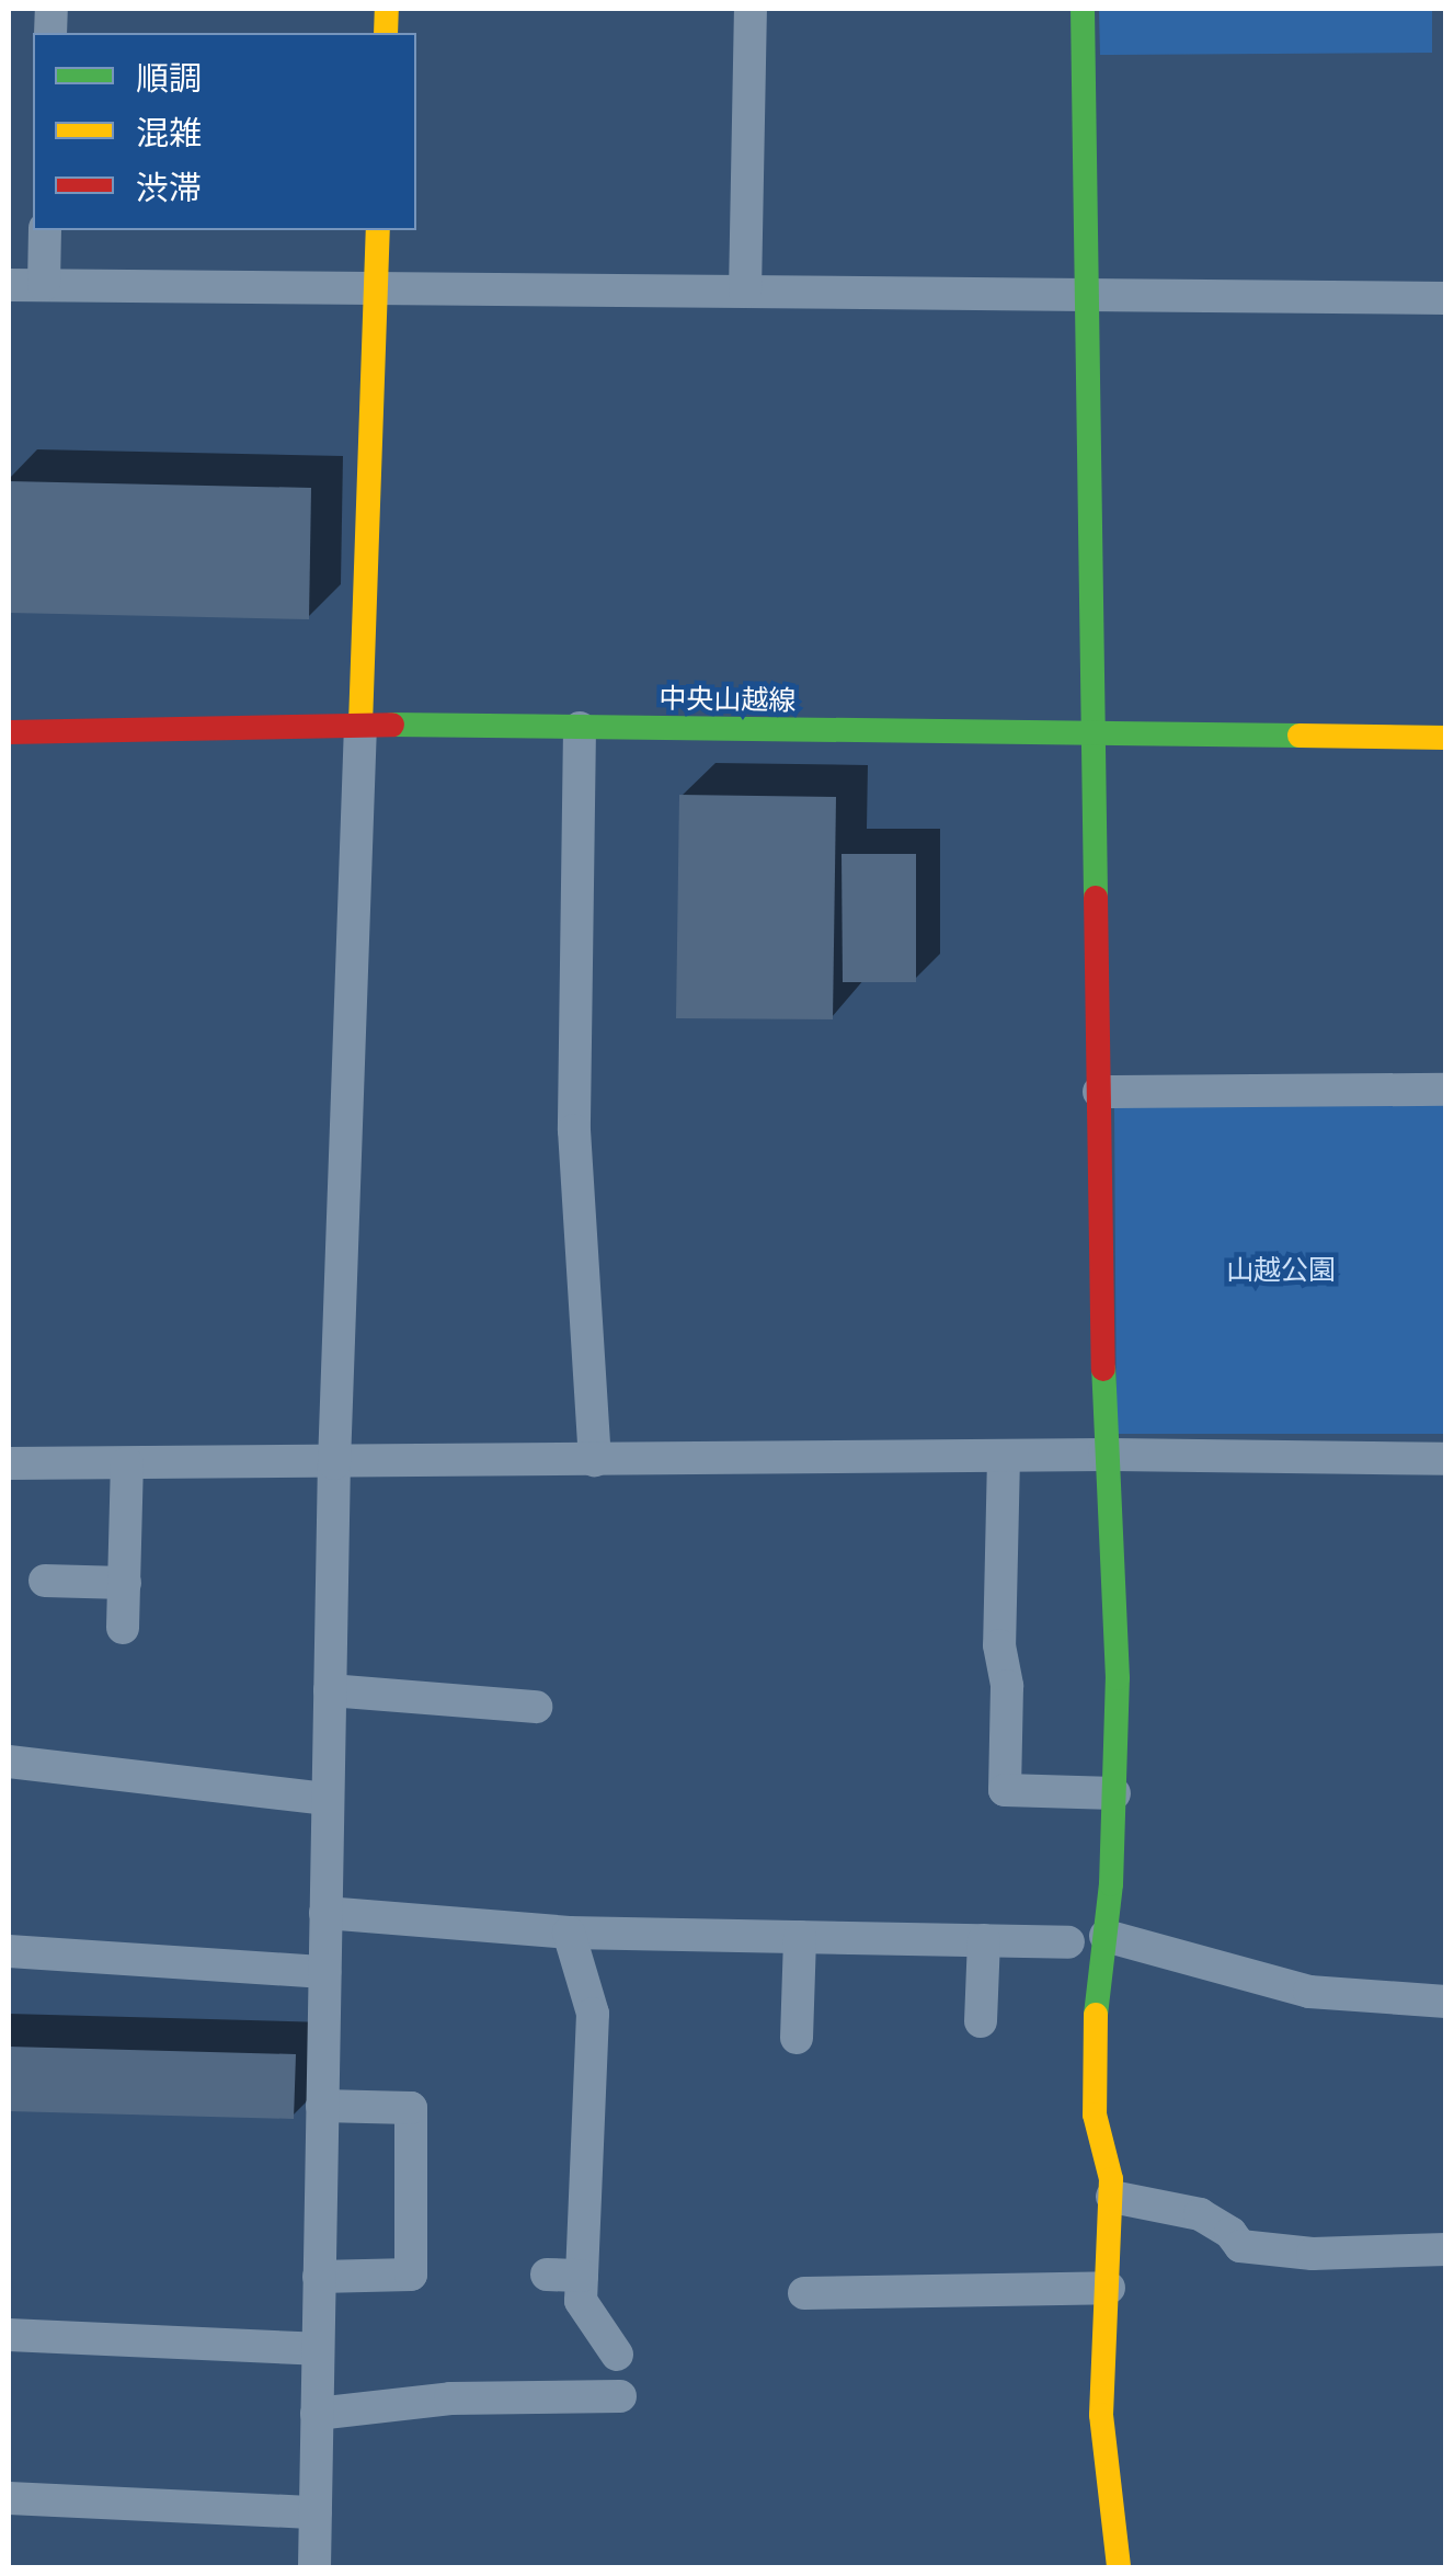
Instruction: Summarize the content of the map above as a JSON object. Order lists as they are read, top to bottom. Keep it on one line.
{"streets":{"street":["中央山越線"]},"parks":["山越公園"],"legend":["順調","混雑","渋滞"]}
